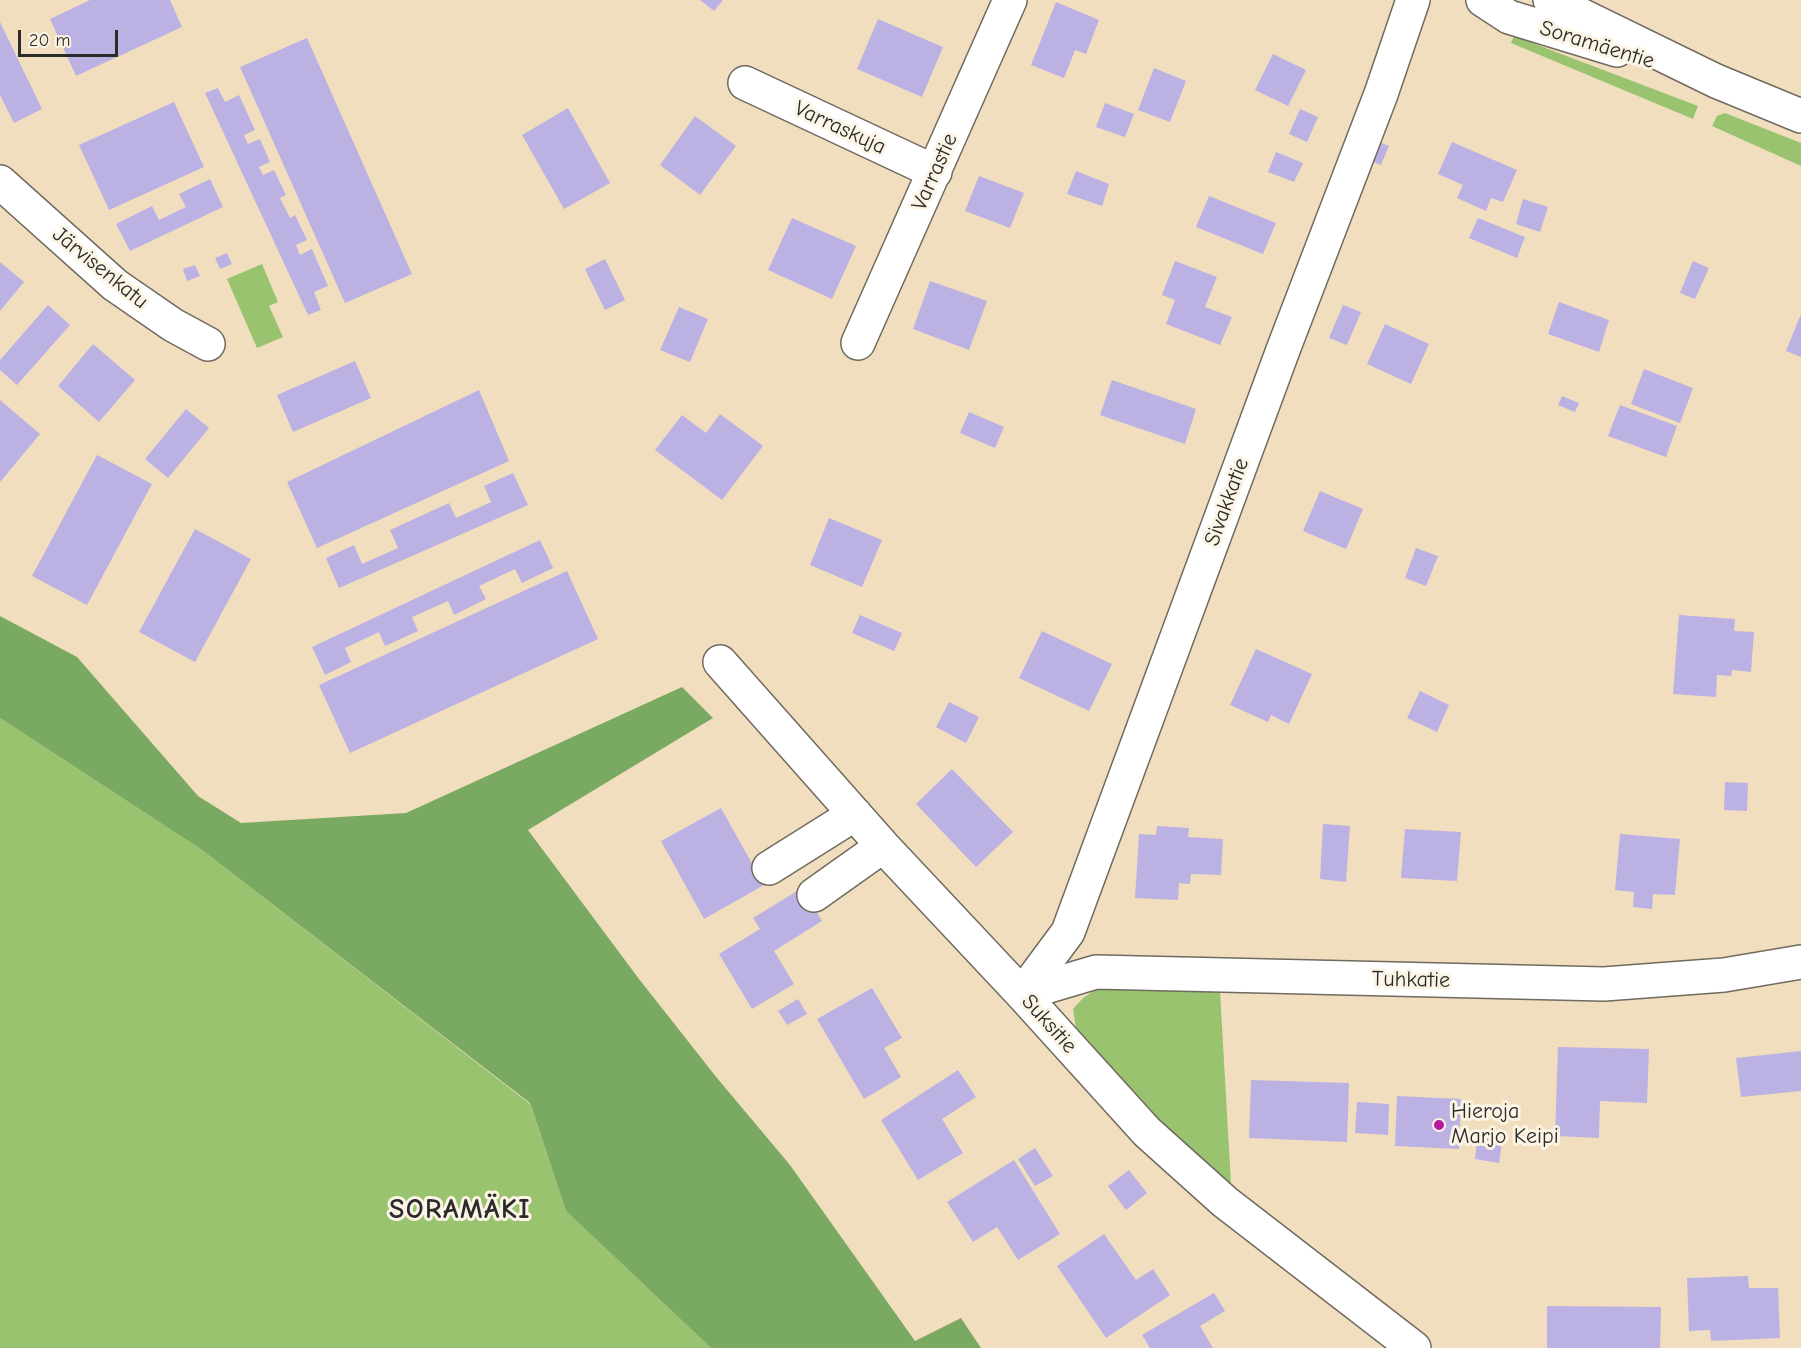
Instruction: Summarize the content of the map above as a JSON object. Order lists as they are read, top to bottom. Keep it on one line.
{"streets":{"street":["Soramäentie","Varraskuja","Varrastie","Järvisenkatu","Sivakkatie","Tuhkatie","Suksitie"]},"crossings":[["Varraskuja","Varrastie"],["Sivakkatie","Tuhkatie"],["Sivakkatie","Suksitie"],["Tuhkatie","Suksitie"]],"districts":["SORAMÄKI"],"places":["Hieroja Marjo Keipi"],"scale_bar":"20 m"}
